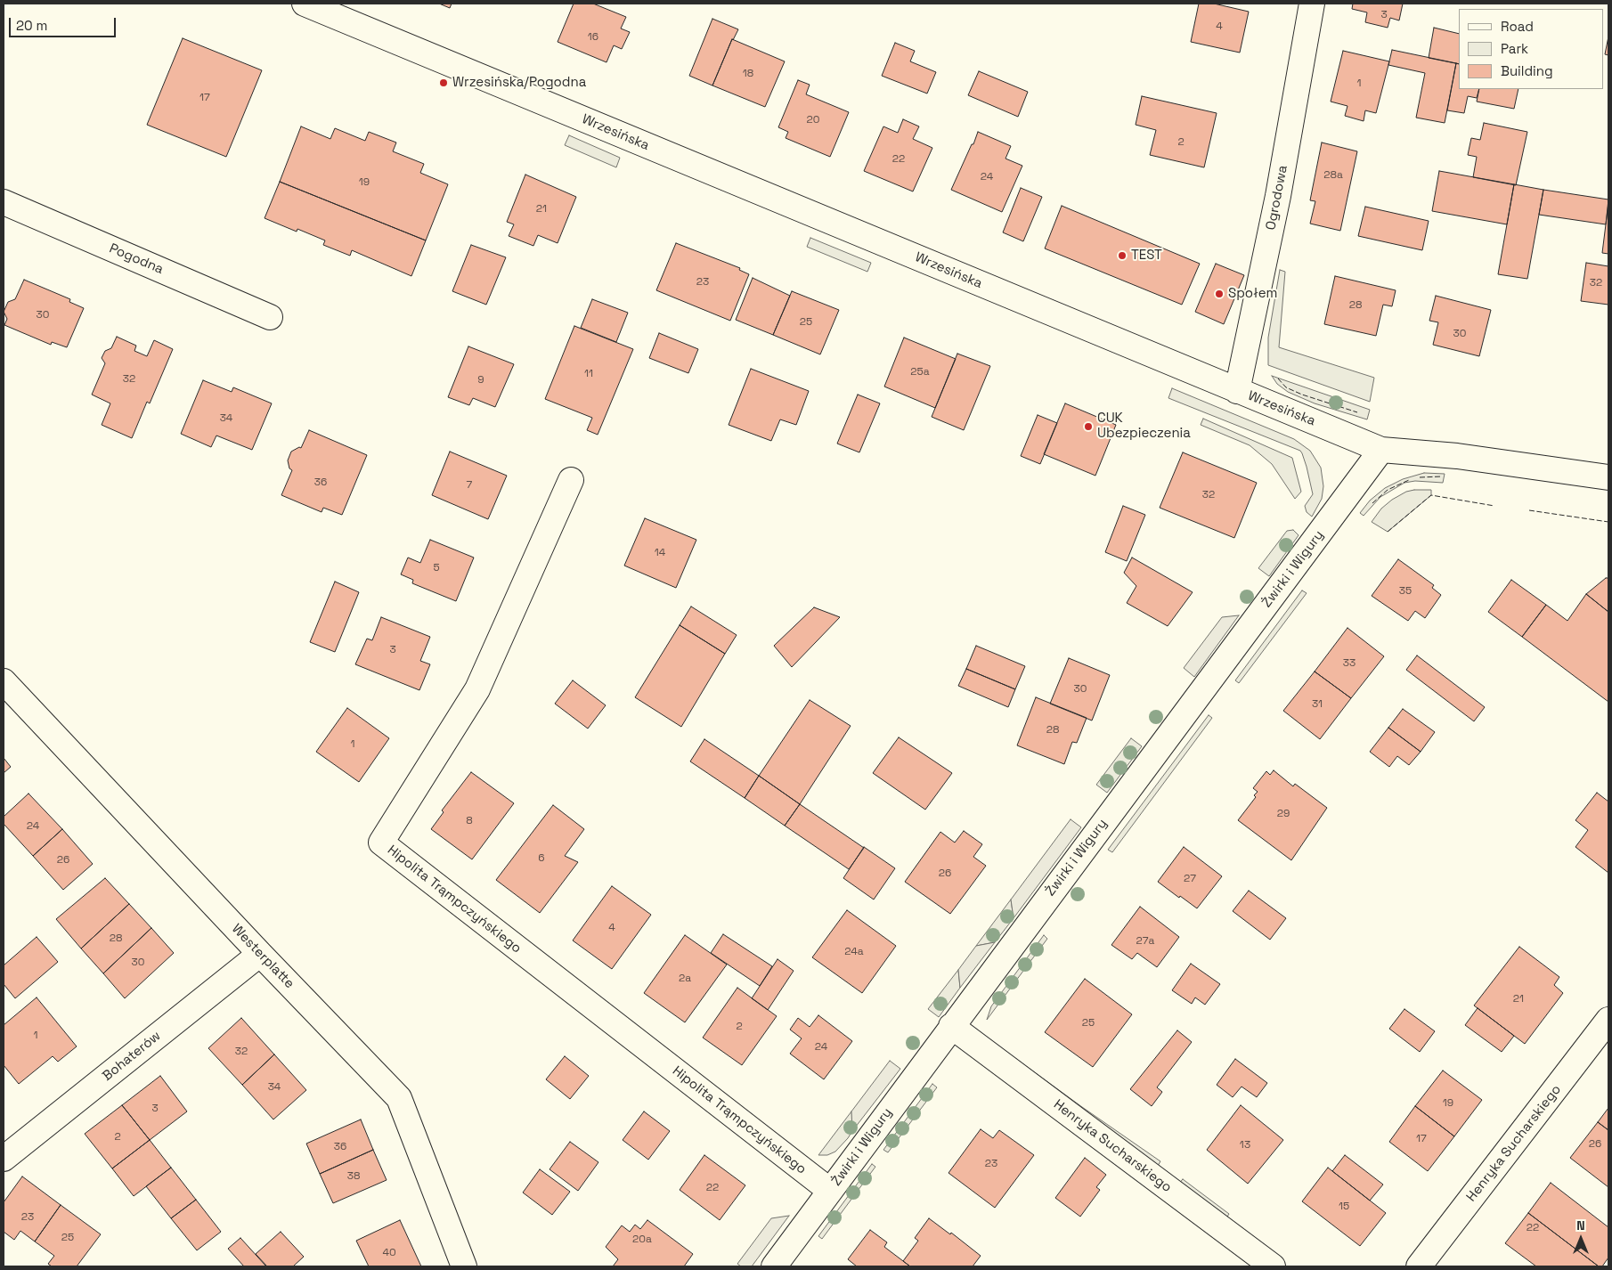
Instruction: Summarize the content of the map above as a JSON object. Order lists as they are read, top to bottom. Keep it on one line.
{"streets":{"street":["Wrzesińska","Ogrodowa","Pogodna","Żwirki i Wigury","Hipolita Trąmpczyńskiego","Westerplatte","Bohaterów","Henryka Sucharskiego"]},"crossings":[["Wrzesińska","Ogrodowa"],["Wrzesińska","Żwirki i Wigury"],["Żwirki i Wigury","Hipolita Trąmpczyńskiego"],["Żwirki i Wigury","Henryka Sucharskiego"],["Westerplatte","Bohaterów"]],"places":["Wrzesińska/Pogodna","TEST","Społem","CUK Ubezpieczenia"],"house_numbers":["3","4","16","18","1","17","20","2","22","28a","24","19","21","23","32","28","30","25","30","25a","11","32","9","34","36","7","32","14","5","35","3","33","30","31","28","1","29","8","24","6","26","26","27","4","28","27a","24a","30","2a","21","25","2","1","24","32","34","19","3","2","17","26","13","36","23","38","22","15","23","22","25","20a","40"],"legend":["Road","Park","Building"],"scale_bar":"20 m","north":"top"}
